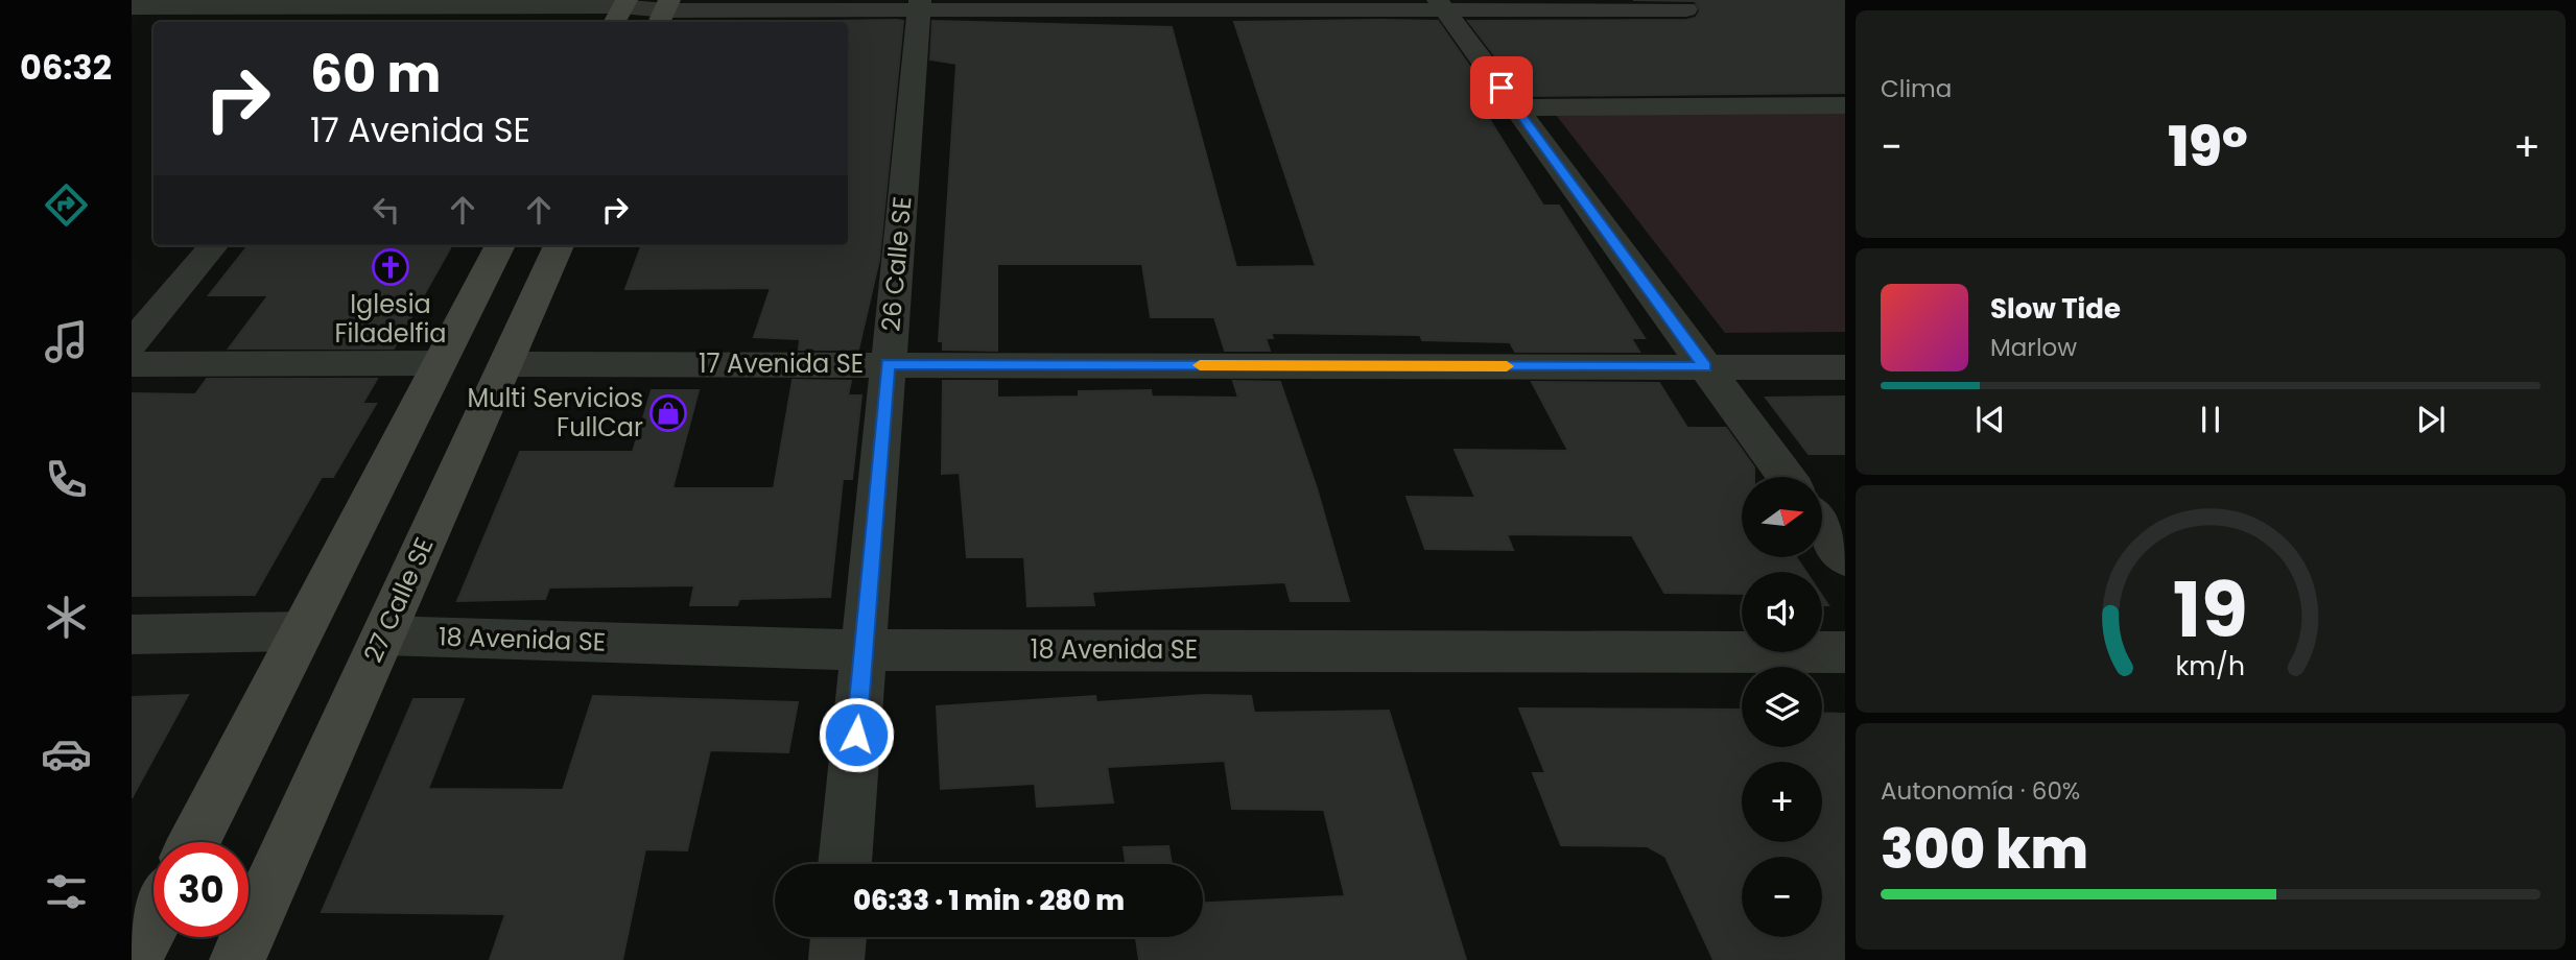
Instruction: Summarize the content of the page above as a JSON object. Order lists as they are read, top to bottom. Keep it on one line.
{"streets":{"main road":["27 Calle SE"],"street":["26 Calle SE","17 Avenida SE","18 Avenida SE"]},"crossings":[["26 Calle SE","17 Avenida SE"],["26 Calle SE","18 Avenida SE"],["17 Avenida SE","27 Calle SE"],["27 Calle SE","18 Avenida SE"]],"places":{"church":["Iglesia Filadelfia"],"shop":["Multi Servicios FullCar"]},"north":"right","page":{"tabs":"06:32","tile":["Clima",["Autonomía · 60%","300 km"]],"turn":["60 m","17 Avenida SE"],"heat":["−","19°","+"],"song":["Slow Tide","Marlow"],"map_buttons":["+","−"],"limit":"30","trip":"06:33 · 1 min · 280 m","gauge":["19","km/h"]}}
